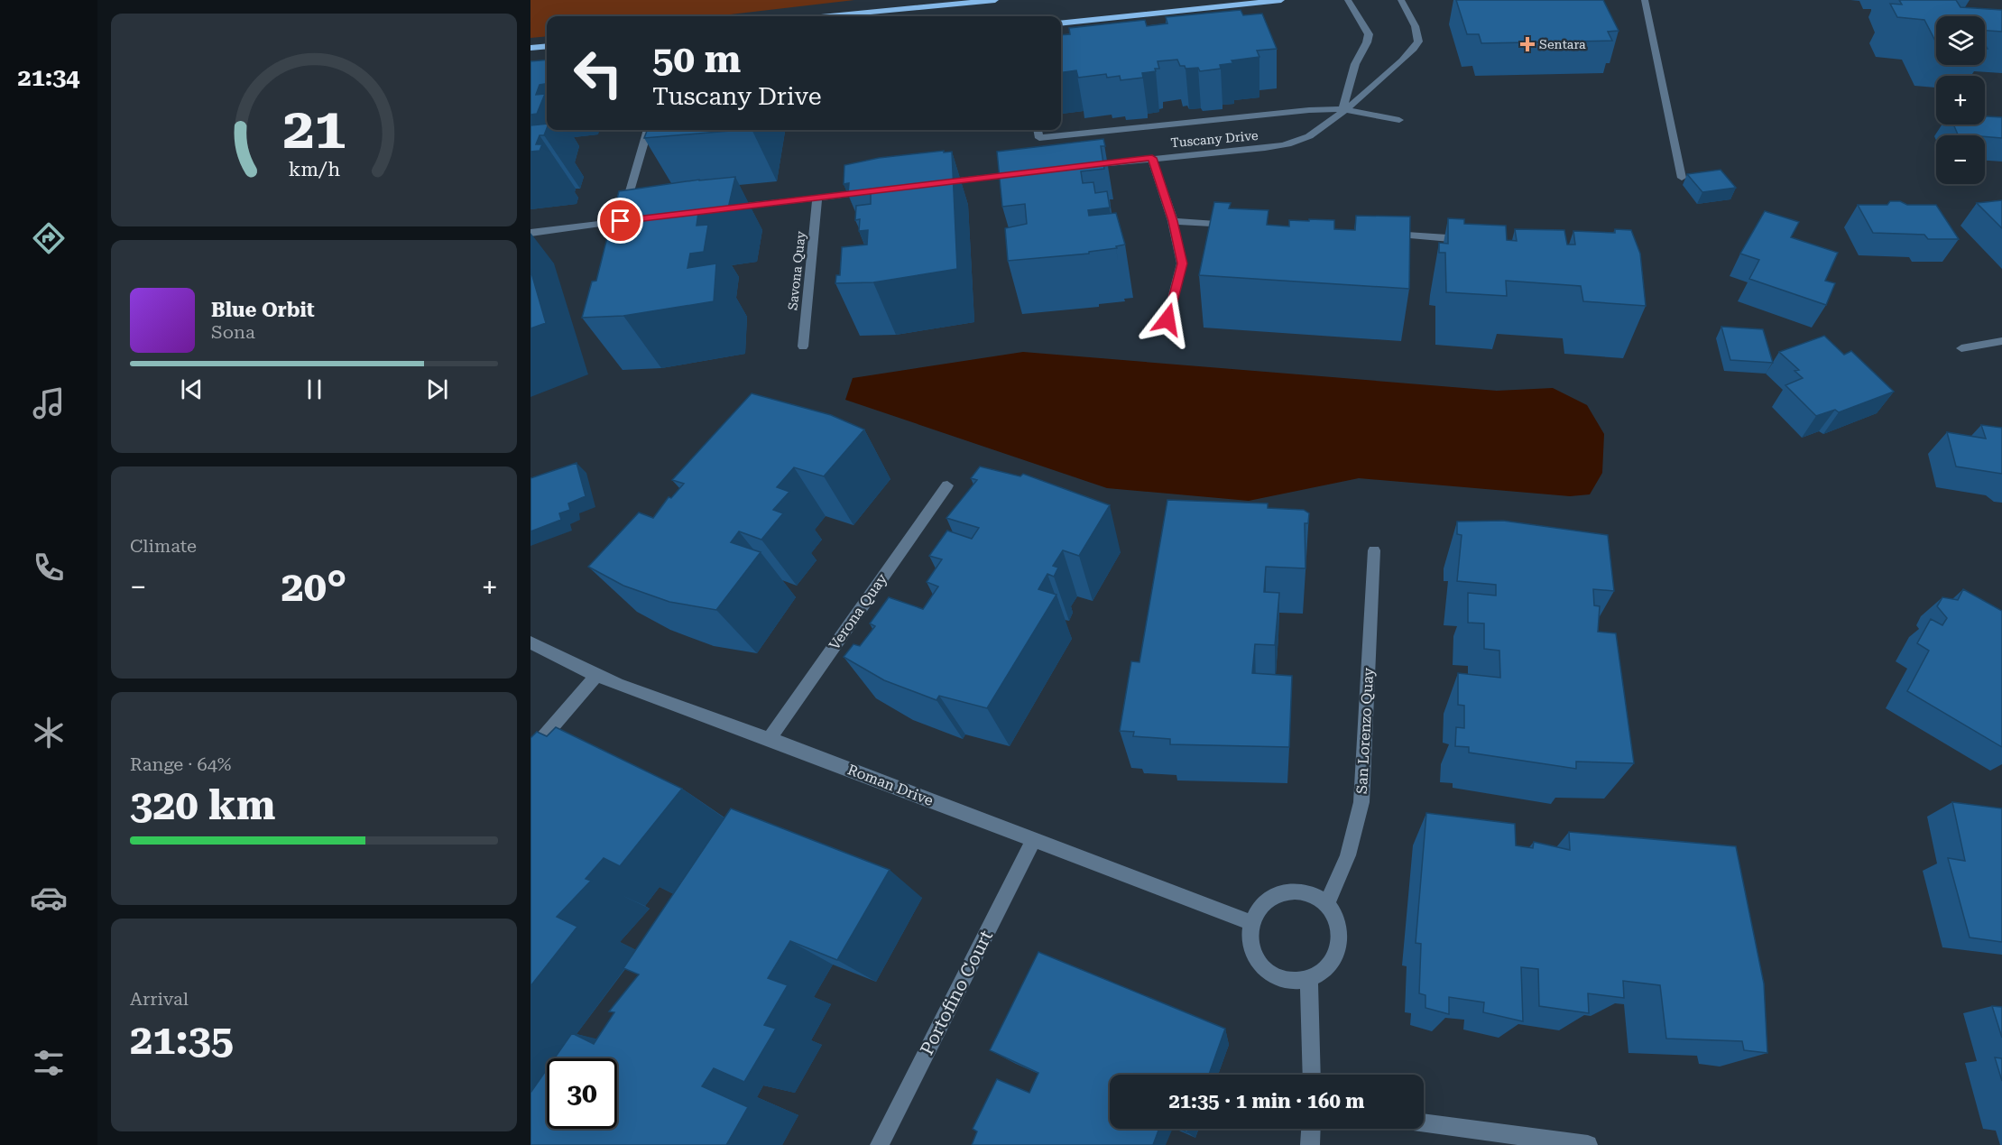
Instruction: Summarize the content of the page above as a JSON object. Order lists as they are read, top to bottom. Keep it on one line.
{"streets":{"street":["Tuscany Drive","Savona Quay","Verona Quay","San Lorenzo Quay","Roman Drive","Portofino Court"]},"crossings":[["Verona Quay","Roman Drive"],["San Lorenzo Quay","Roman Drive"],["Roman Drive","Portofino Court"]],"places":{"health":["Sentara"]},"page":{"tabs":"21:34","map_buttons":["+","−"],"turn":["50 m","Tuscany Drive"],"song":["Blue Orbit","Sona"],"tile":["Climate",["Range · 64%","320 km"],["Arrival","21:35"]],"heat":["−","20°","+"],"limit":"30","trip":"21:35 · 1 min · 160 m","gauge":["21","km/h"]}}
